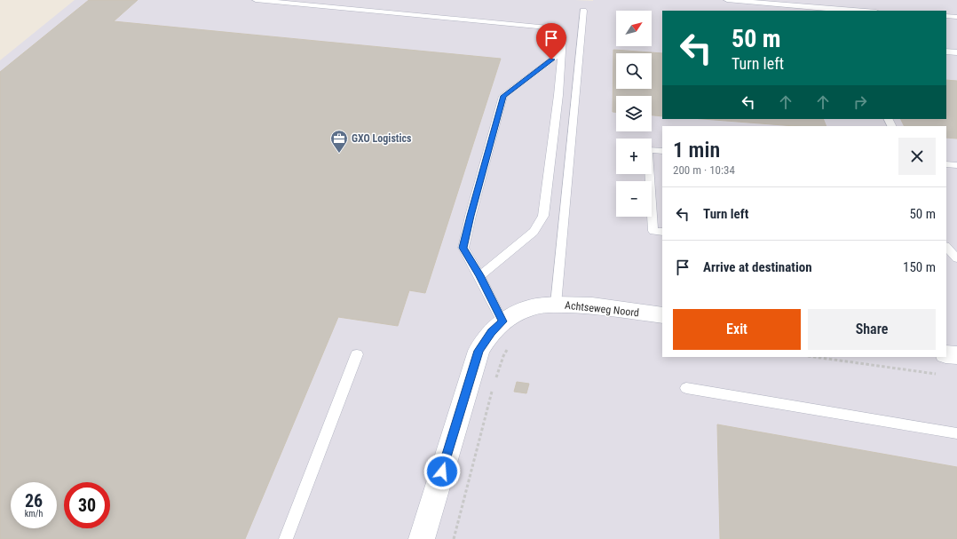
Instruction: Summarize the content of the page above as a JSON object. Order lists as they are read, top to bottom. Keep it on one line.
{"streets":{"street":["Achtseweg Noord"]},"places":{"office":["GXO Logistics"]},"north":"top right","page":{"map_buttons":["+","−"],"turn":["50 m","Turn left"],"heading":["1 min","200 m · 10:34"],"list":[{"name":"Turn left","value":"50 m"},{"name":"Arrive at destination","value":"150 m"}],"buttons":["Exit","Share"],"speed":"26 km/h","limit":"30"}}
